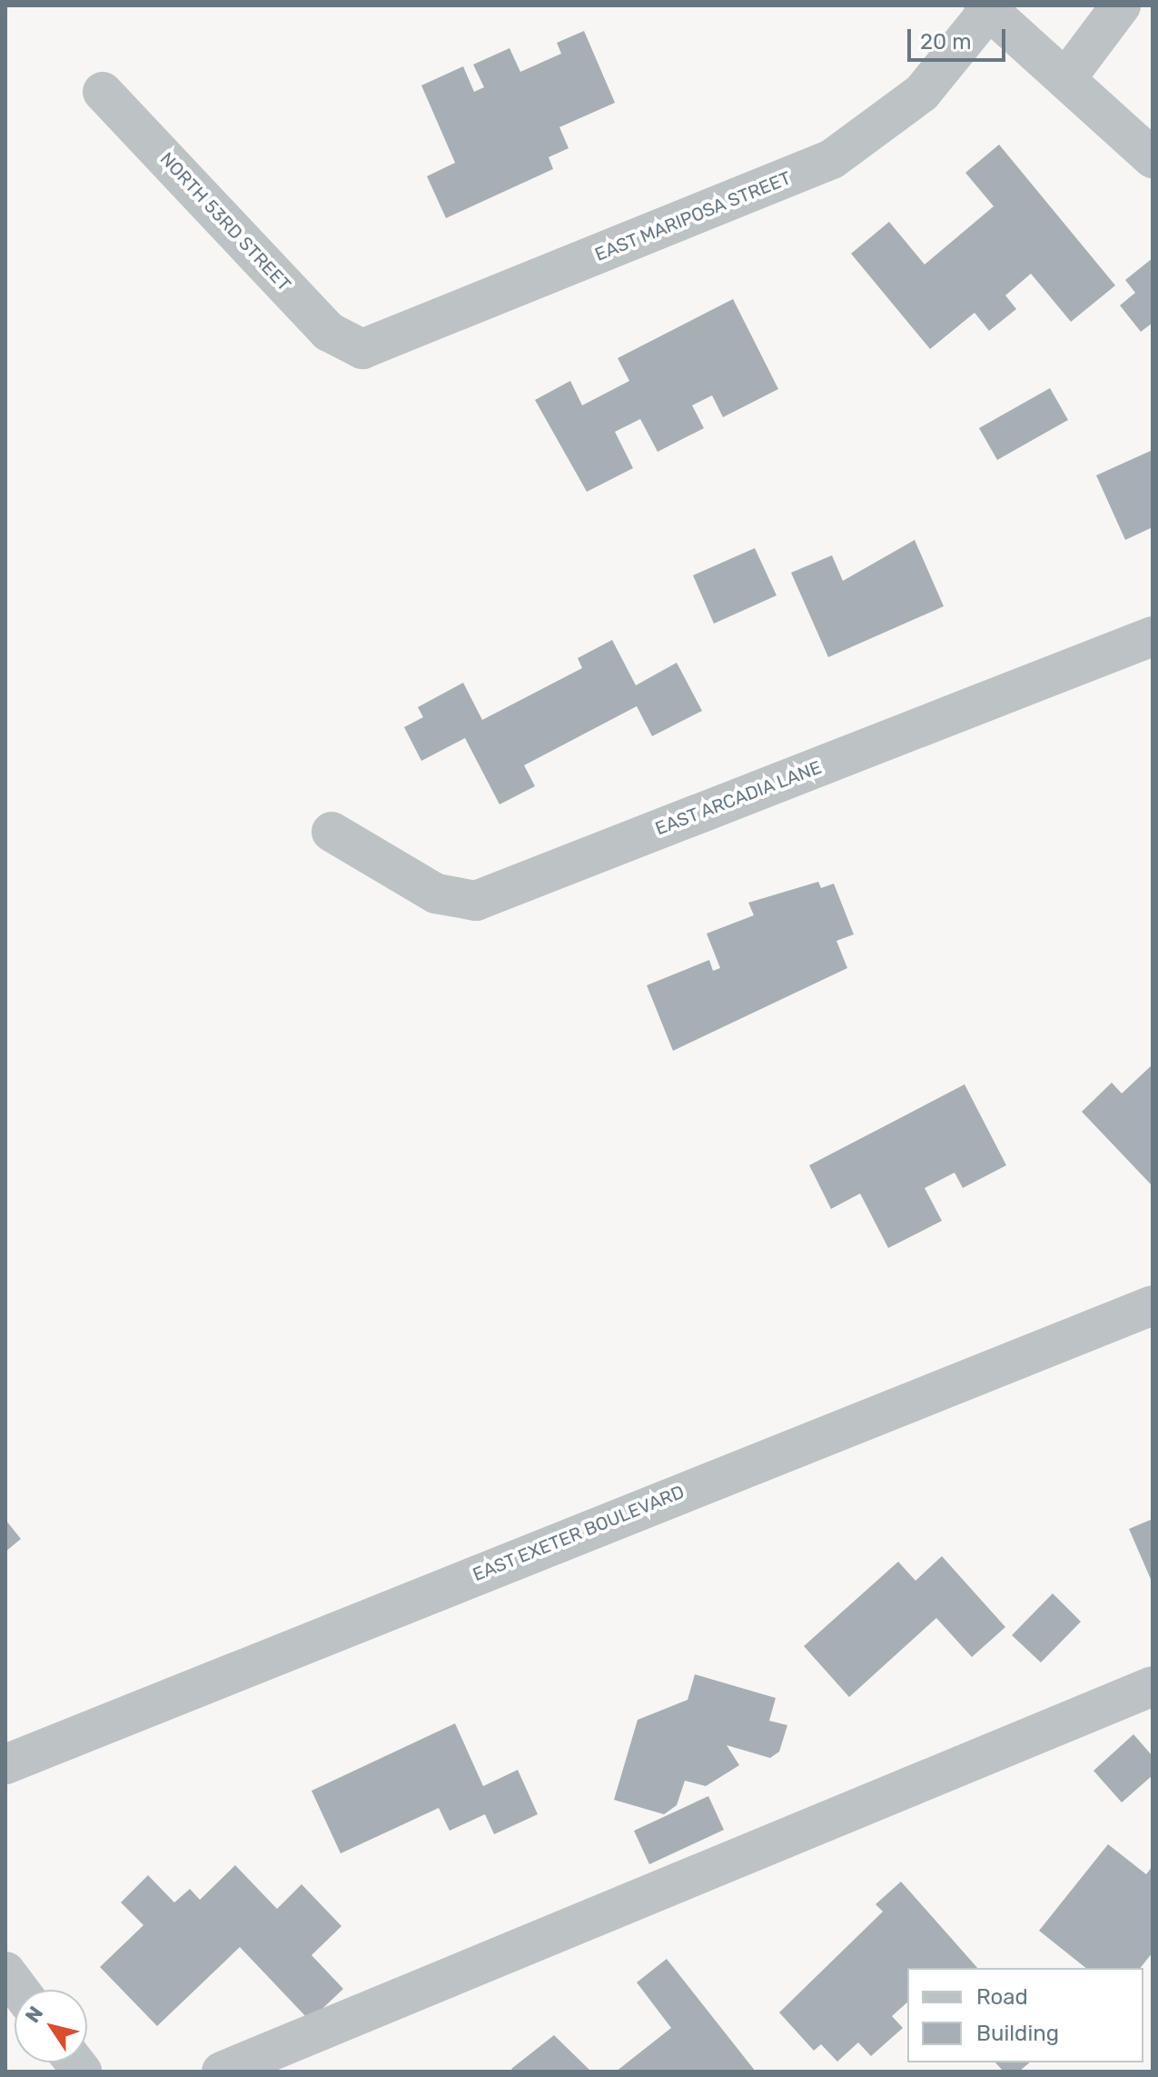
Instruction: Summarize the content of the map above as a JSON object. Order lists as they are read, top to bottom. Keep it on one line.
{"streets":{"street":["EAST MARIPOSA STREET","NORTH 53RD STREET","EAST ARCADIA LANE","EAST EXETER BOULEVARD"]},"crossings":[["EAST MARIPOSA STREET","NORTH 53RD STREET"]],"legend":["Road","Building"],"scale_bar":"20 m","north":"top left"}
